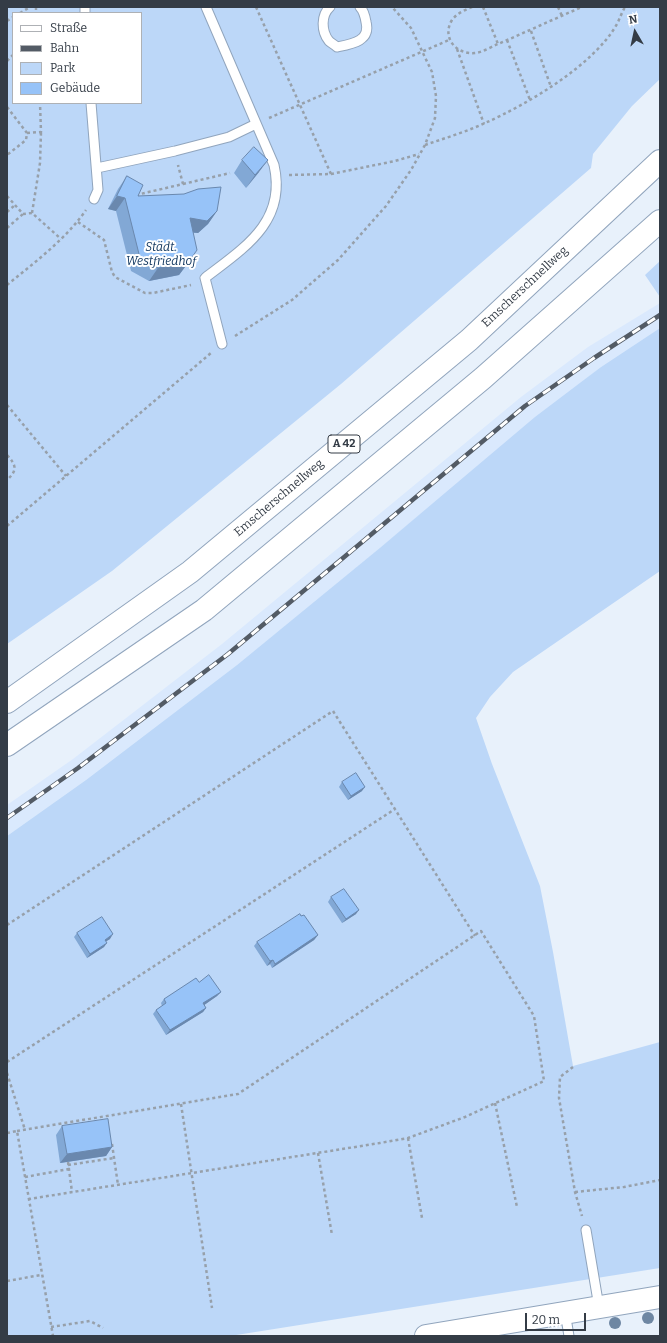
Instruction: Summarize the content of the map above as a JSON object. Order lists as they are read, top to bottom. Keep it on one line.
{"streets":{"main road":["Emscherschnellweg","A 42"]},"parks":["Städt. Westfriedhof"],"legend":["Straße","Bahn","Park","Gebäude"],"scale_bar":"20 m","north":"top"}
